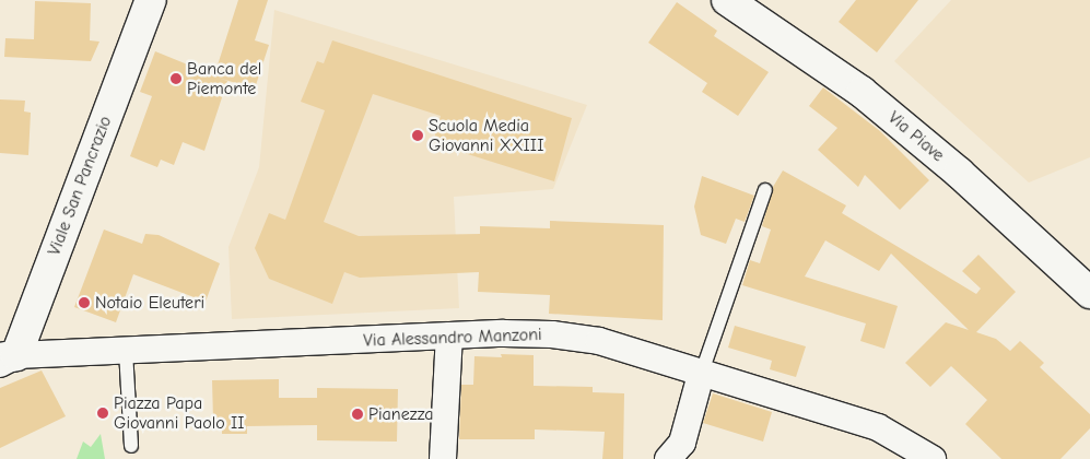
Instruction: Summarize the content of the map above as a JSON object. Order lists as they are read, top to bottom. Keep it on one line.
{"streets":{"main road":["Via Piave","Viale San Pancrazio"],"street":["Via Alessandro Manzoni"]},"crossings":[["Viale San Pancrazio","Via Alessandro Manzoni"]],"places":["Banca del Piemonte","Scuola Media Giovanni XXIII","Notaio Eleuteri","Piazza Papa Giovanni Paolo II","Pianezza"]}
